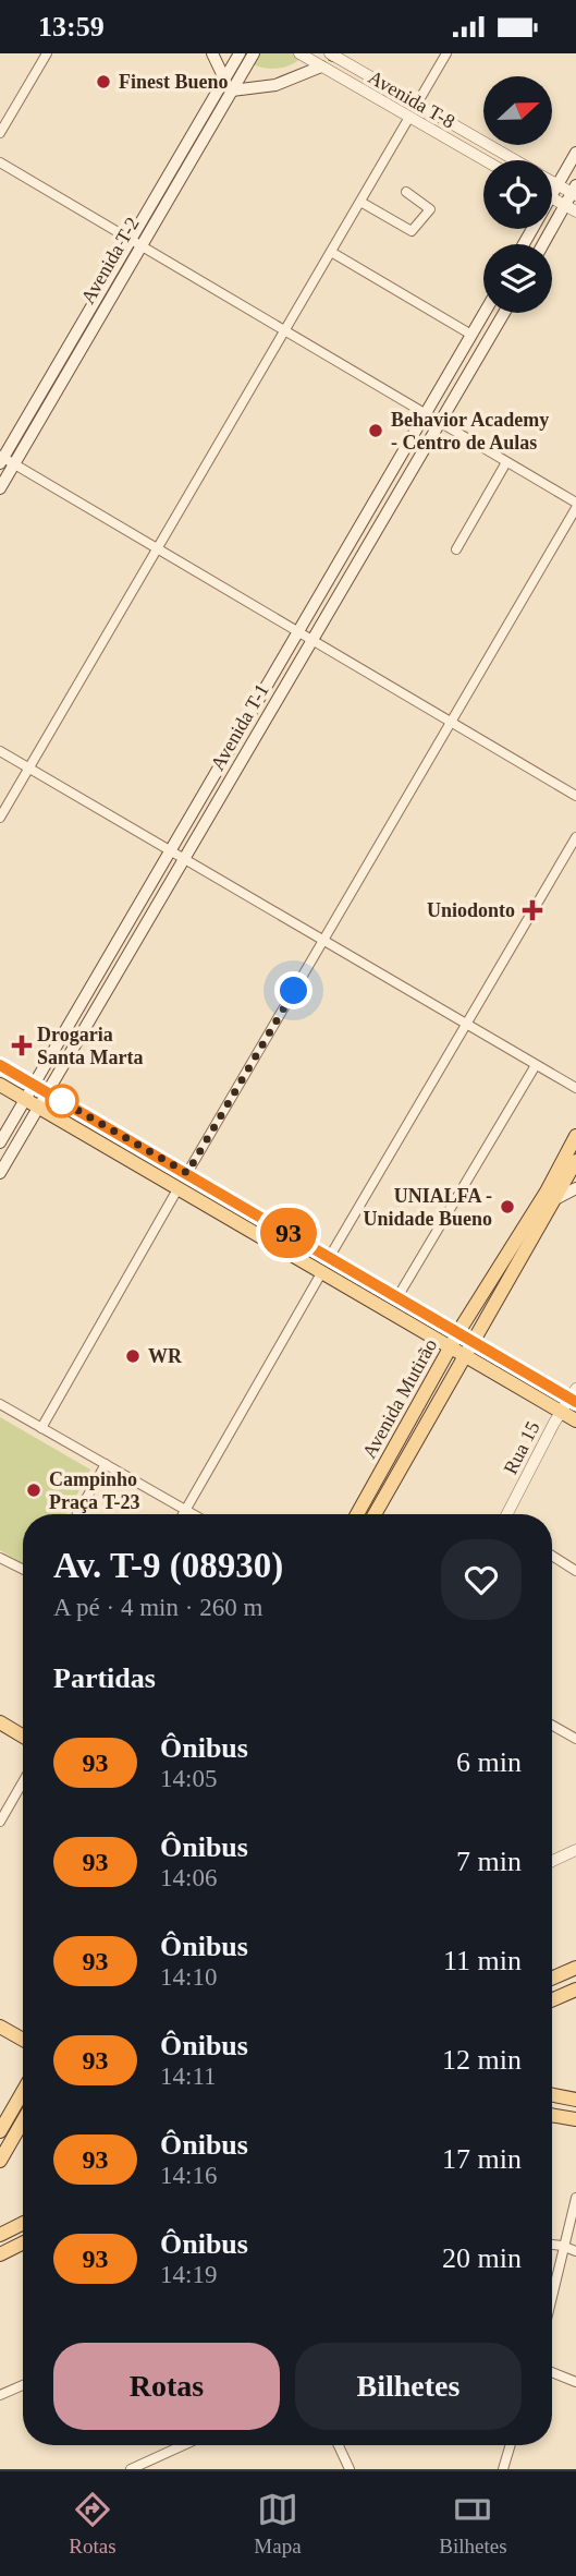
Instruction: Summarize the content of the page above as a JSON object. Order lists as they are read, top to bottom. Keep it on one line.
{"streets":{"main road":["Avenida T-2","Avenida T-1","Avenida Mutirão"],"street":["Avenida T-8","Rua 15"]},"places":{"other":["Finest Bueno","Behavior Academy - Centro de Aulas","UNIALFA - Unidade Bueno","WR","Campinho Praça T-23"],"health":["Uniodonto","Drogaria Santa Marta"]},"lines":["bus line 93"],"north":"right","page":{"status":"13:59","on_map":"93","heading":[["Av. T-9 (08930)","A pé · 4 min · 260 m"],"Partidas"],"list":[{"mark":"93","name":"Ônibus","note":"14:05","value":"6 min"},{"mark":"93","name":"Ônibus","note":"14:06","value":"7 min"},{"mark":"93","name":"Ônibus","note":"14:10","value":"11 min"},{"mark":"93","name":"Ônibus","note":"14:11","value":"12 min"},{"mark":"93","name":"Ônibus","note":"14:16","value":"17 min"},{"mark":"93","name":"Ônibus","note":"14:19","value":"20 min"}],"buttons":["Rotas","Bilhetes"],"tabs":["Rotas","Mapa","Bilhetes"]}}
